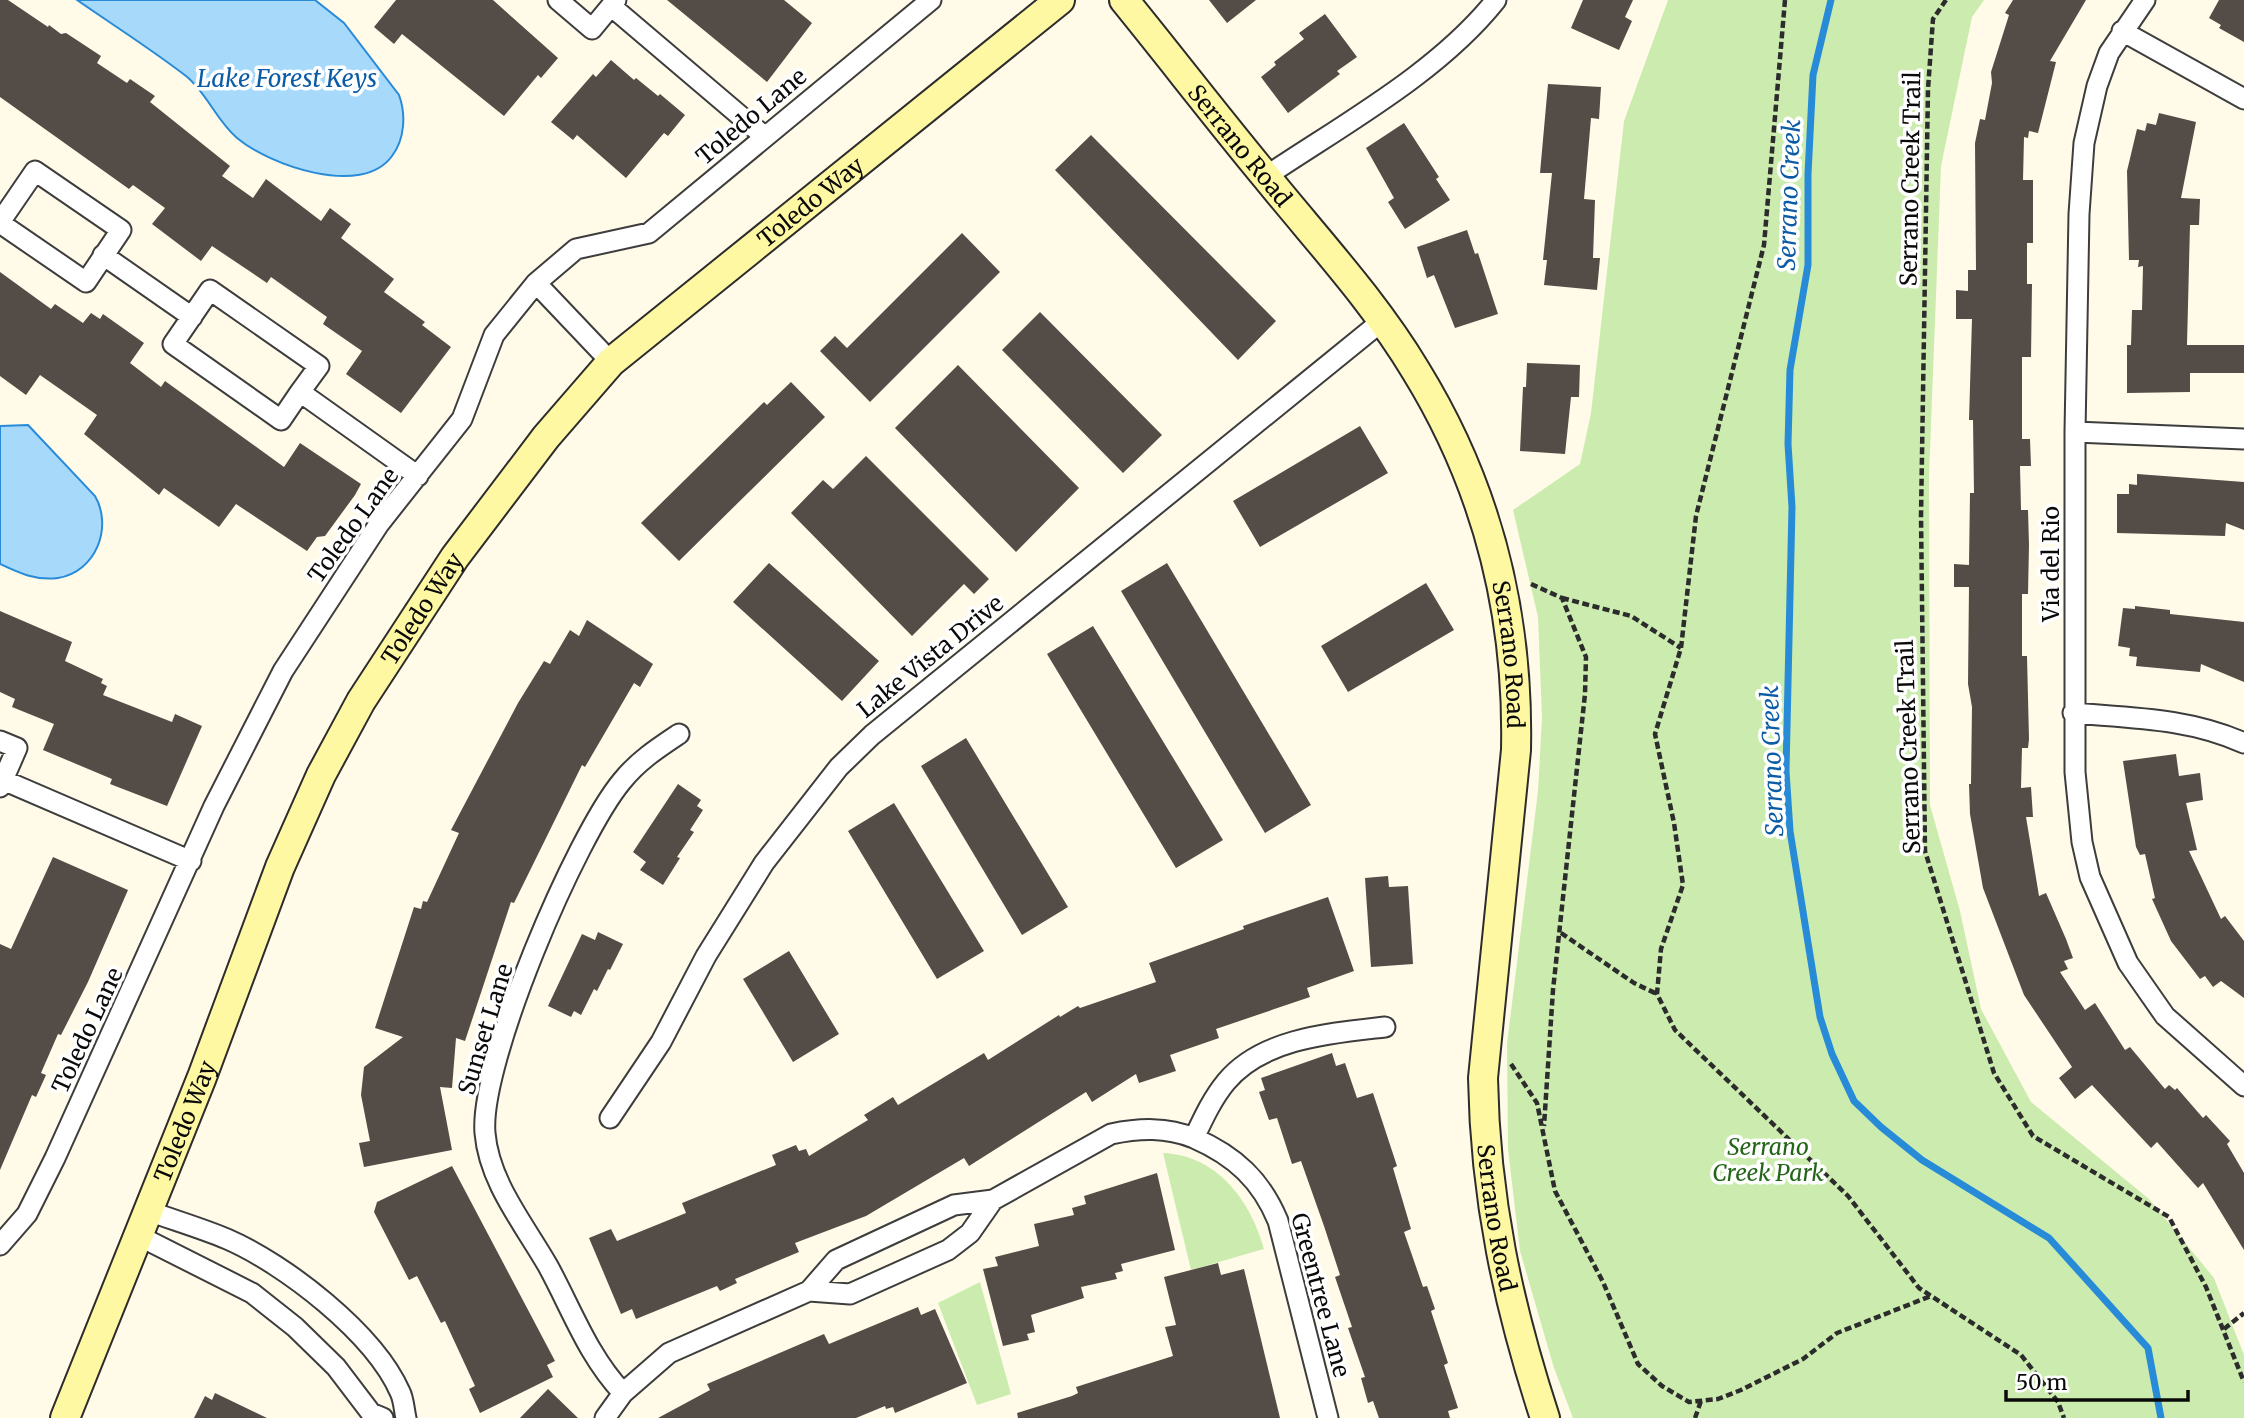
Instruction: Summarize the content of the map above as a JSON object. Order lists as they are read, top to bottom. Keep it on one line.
{"streets":{"main road":["Serrano Road","Toledo Way"],"street":["Toledo Lane","Via del Rio","Lake Vista Drive","Sunset Lane","Greentree Lane"],"path":["Serrano Creek Trail"]},"crossings":[["Serrano Road","Lake Vista Drive"]],"water":["Lake Forest Keys","Serrano Creek"],"parks":["Serrano Creek Park"],"scale_bar":"50 m"}
